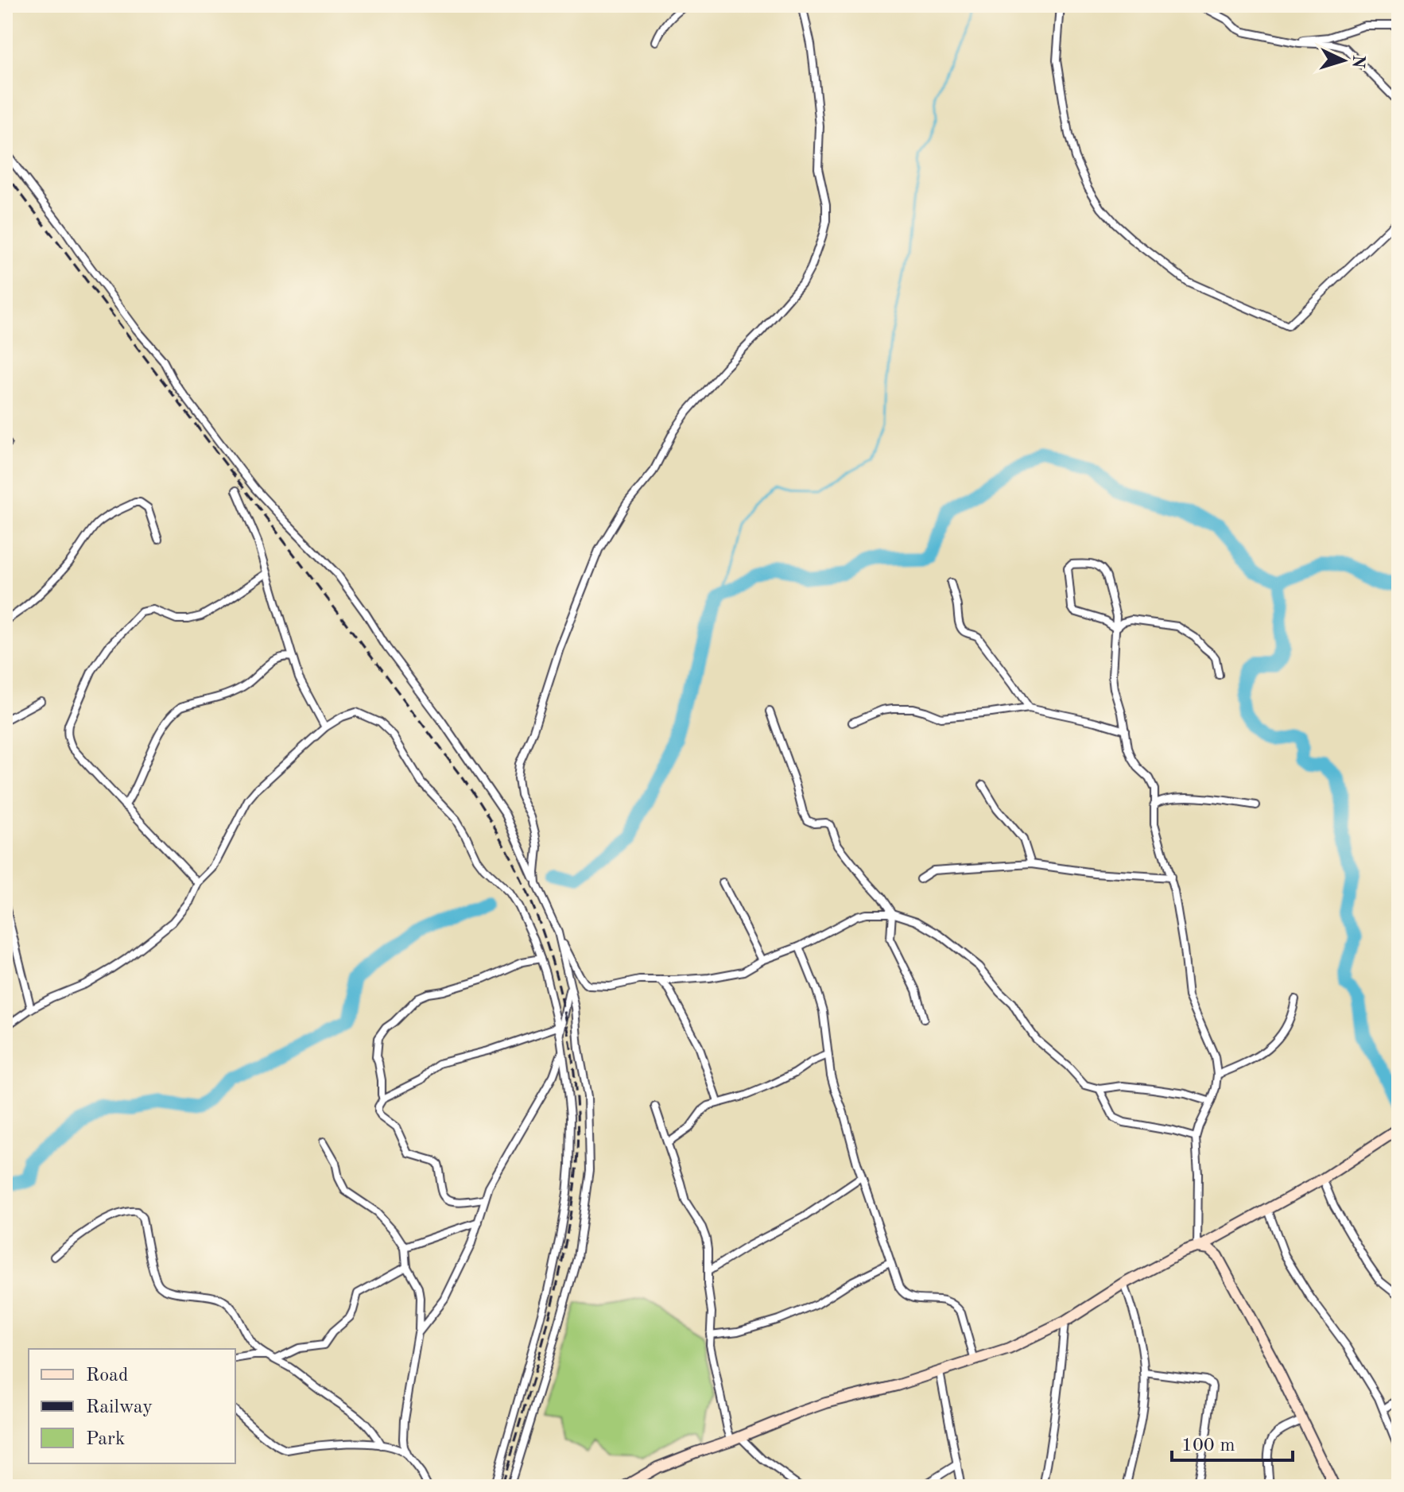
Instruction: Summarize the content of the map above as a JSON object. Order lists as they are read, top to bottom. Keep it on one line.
{"legend":["Road","Railway","Park"],"scale_bar":"100 m","north":"right"}
